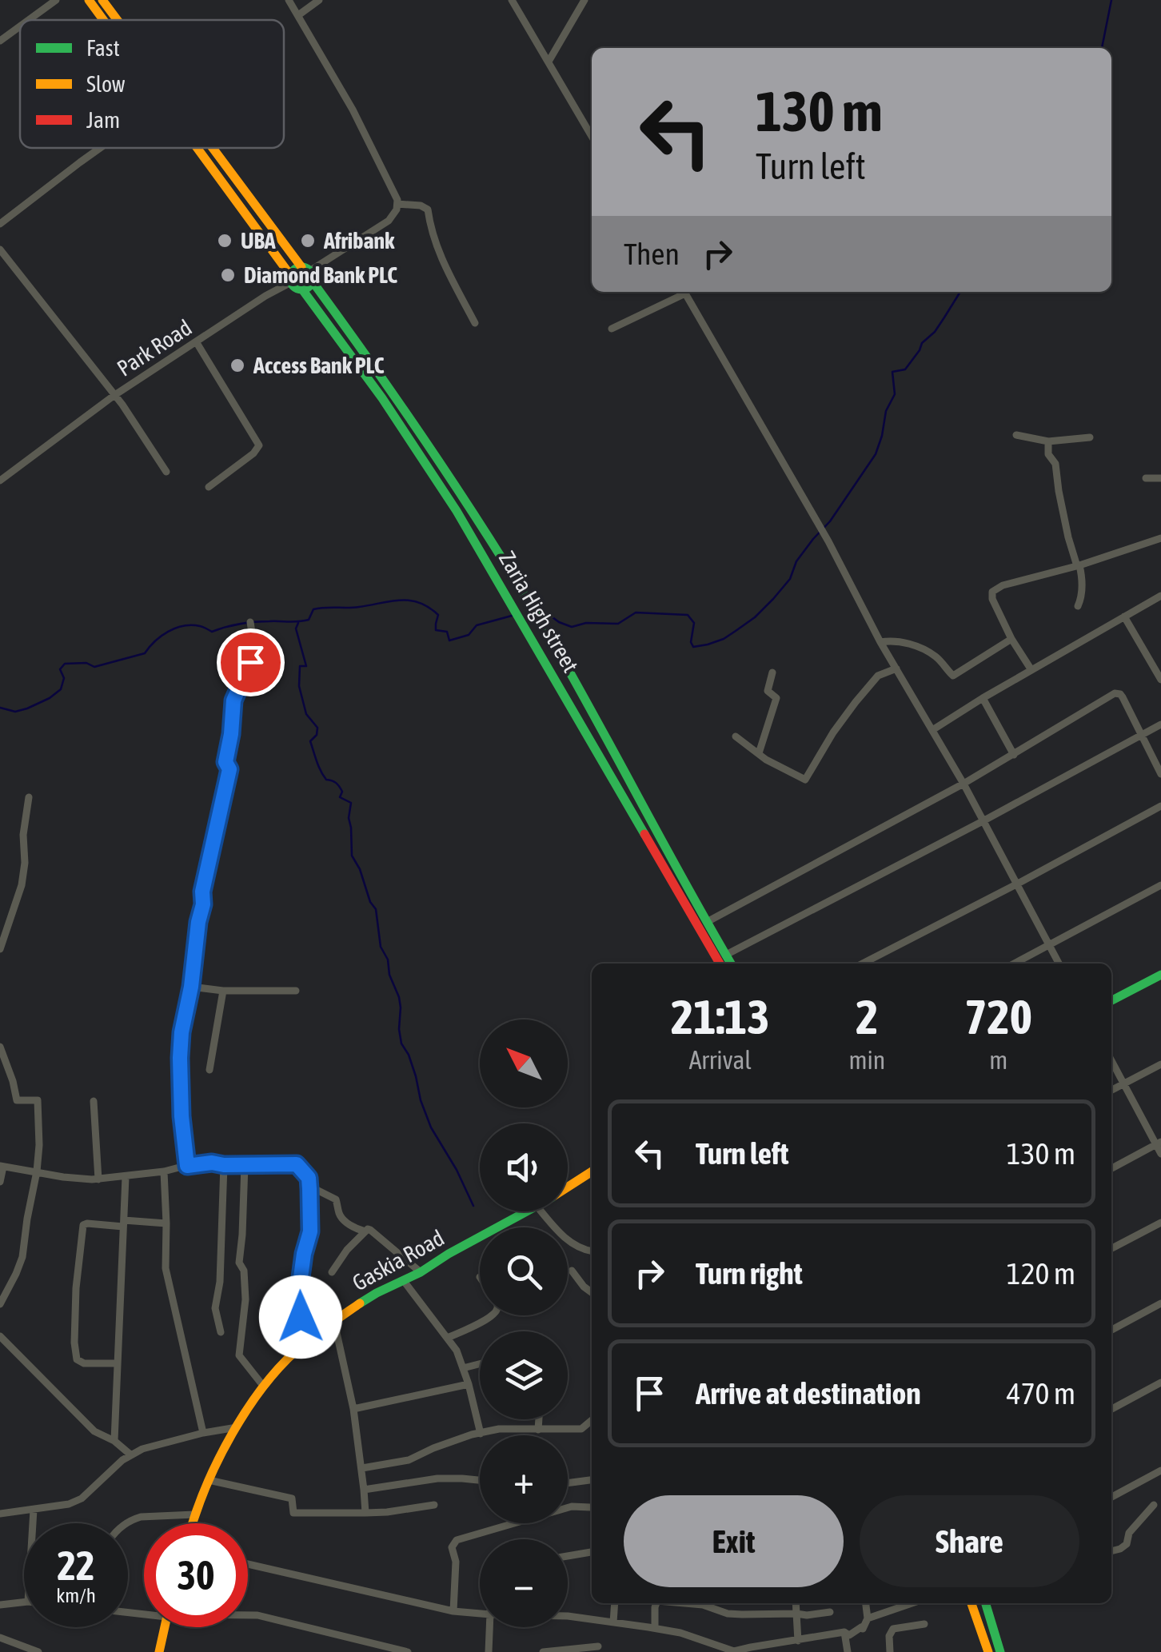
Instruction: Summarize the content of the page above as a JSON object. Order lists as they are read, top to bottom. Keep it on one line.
{"streets":{"main road":["Zaria High street","Gaskia Road"],"street":["Park Road"]},"crossings":[["Park Road","Zaria High street"]],"places":["UBA","Afribank","Diamond Bank PLC","Access Bank PLC"],"legend":["Fast","Slow","Jam"],"north":"top left","page":{"turn":["130 m","Turn left"],"then":"Then","eta":["21:13","Arrival","2","min","720","m"],"map_buttons":["+","−"],"list":[{"name":"Turn left","value":"130 m"},{"name":"Turn right","value":"120 m"},{"name":"Arrive at destination","value":"470 m"}],"buttons":["Exit","Share"],"speed":"22 km/h","limit":"30"}}
